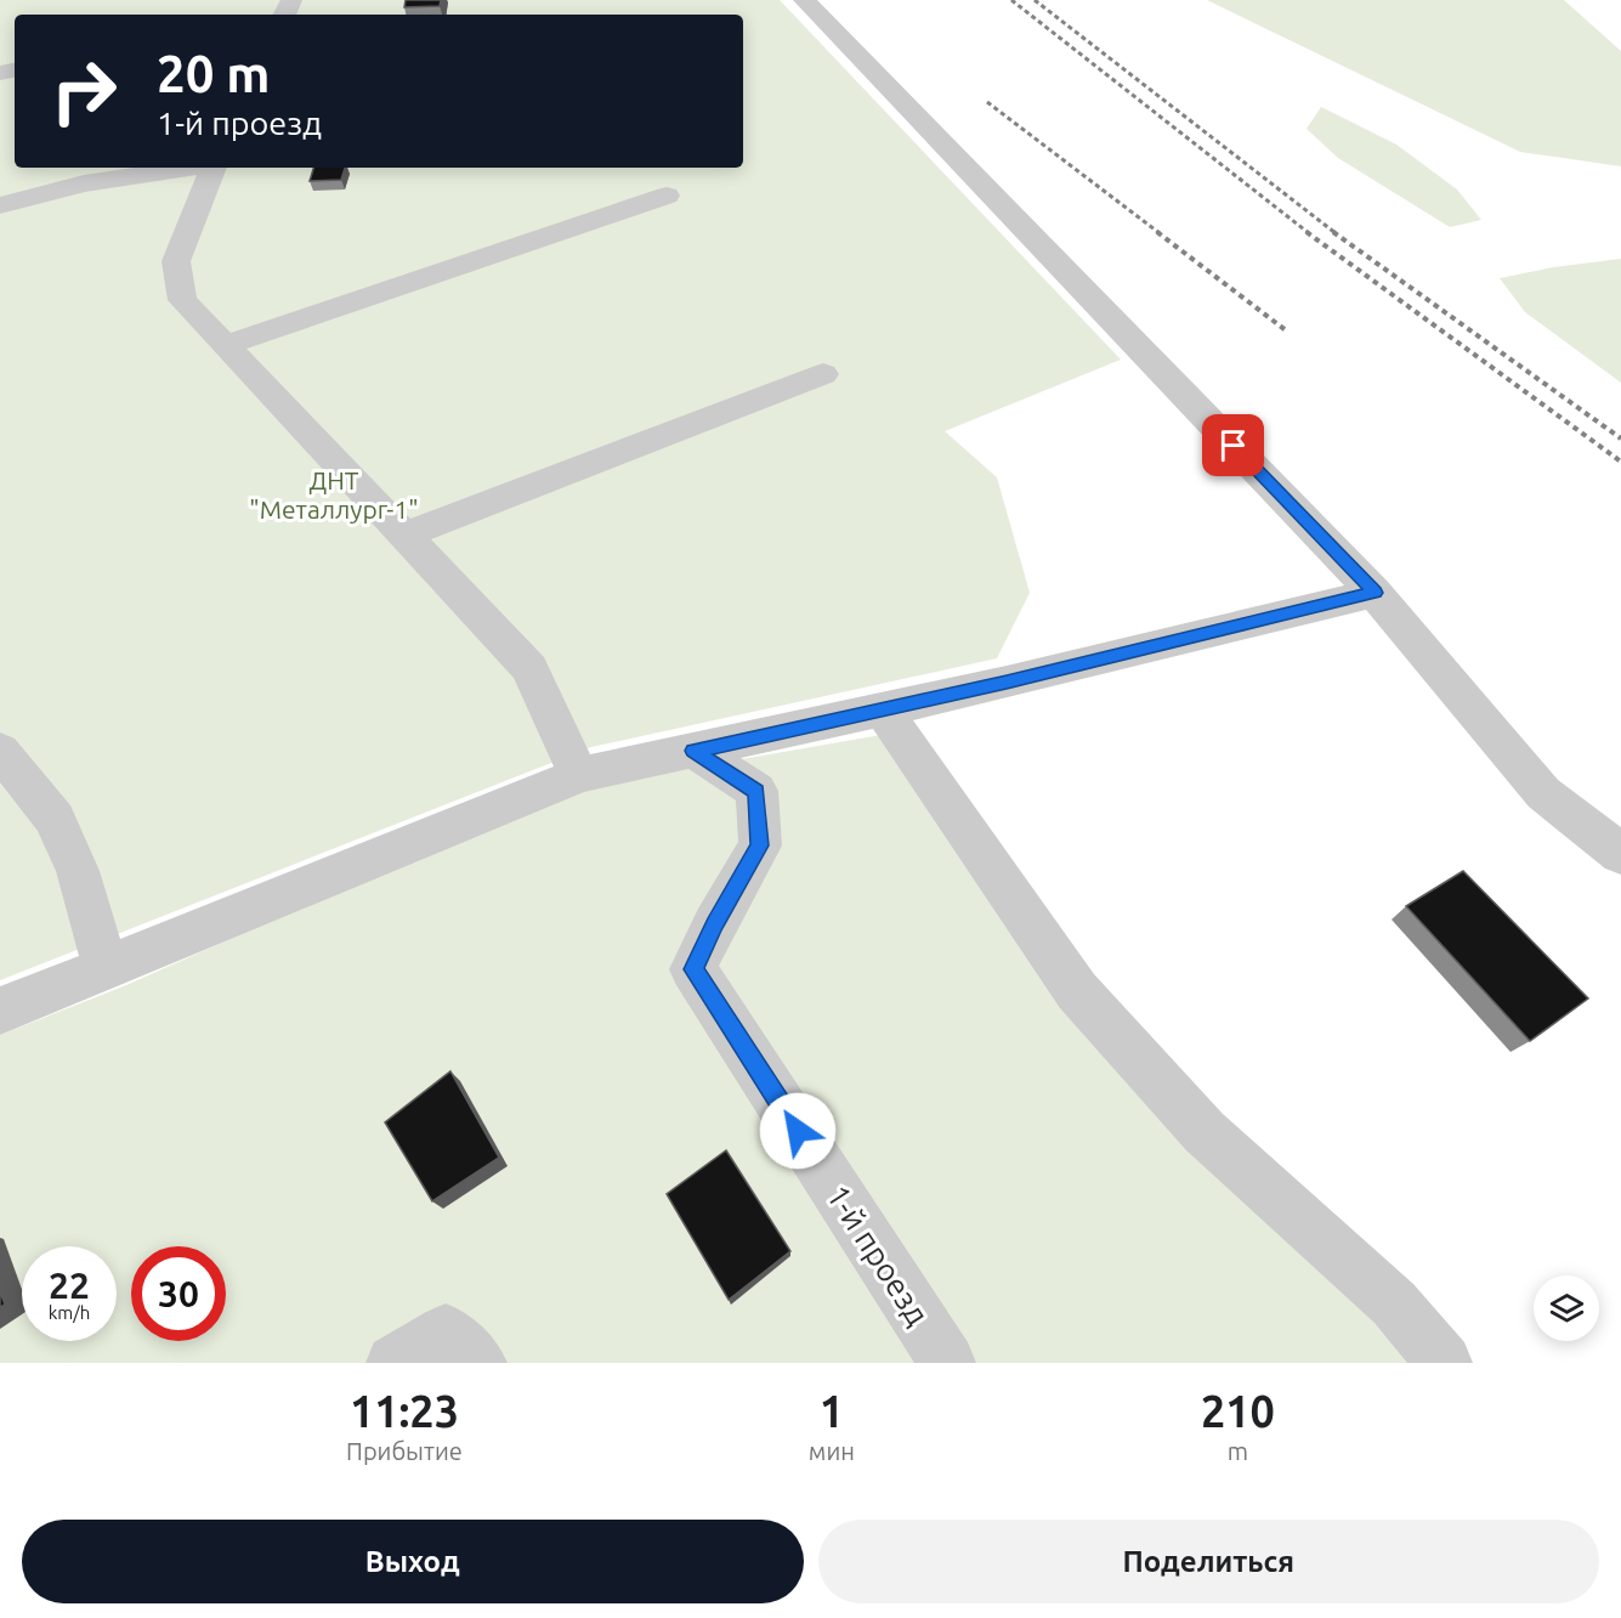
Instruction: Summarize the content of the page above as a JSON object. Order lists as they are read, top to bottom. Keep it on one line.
{"streets":{"street":["1-й проезд"]},"parks":["ДНТ \"Металлург-1\""],"page":{"turn":["20 m","1-й проезд"],"speed":"22 km/h","limit":"30","eta":["11:23","Прибытие","1","мин","210","m"],"buttons":["Выход","Поделиться"]}}
